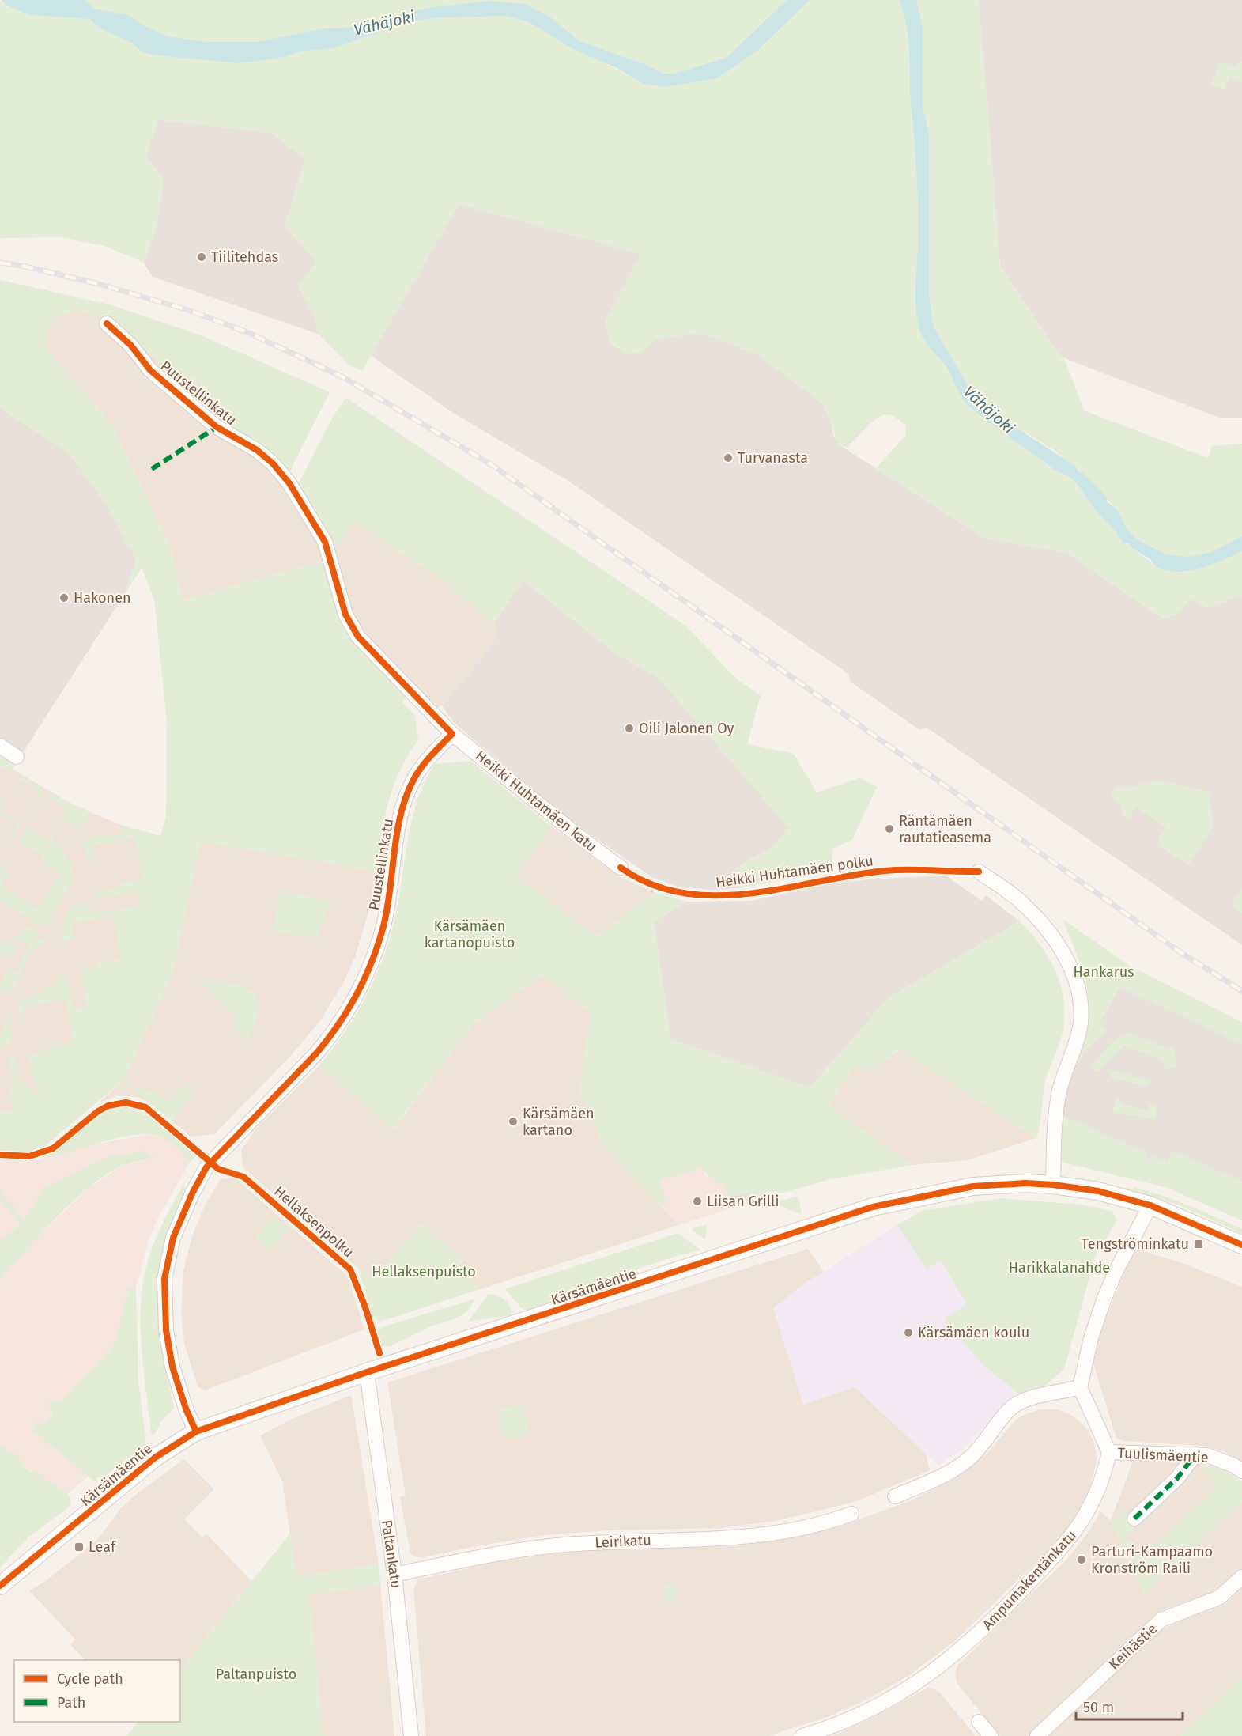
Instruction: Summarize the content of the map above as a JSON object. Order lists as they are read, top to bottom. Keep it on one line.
{"streets":{"street":["Puustellinkatu","Heikki Huhtamäen katu","Kärsämäentie","Tuulismäentie","Leirikatu","Paltankatu","Ampumakentänkatu","Keihästie"],"cycle path":["Heikki Huhtamäen polku","Hellaksenpolku"]},"crossings":[["Puustellinkatu","Heikki Huhtamäen katu"],["Puustellinkatu","Kärsämäentie"],["Kärsämäentie","Paltankatu"],["Tuulismäentie","Ampumakentänkatu"],["Leirikatu","Paltankatu"]],"water":["Vähäjoki"],"parks":["Kärsämäen kartanopuisto","Hankarus","Harikkalanahde","Hellaksenpuisto","Paltanpuisto"],"places":{"other":["Tiilitehdas","Turvanasta","Hakonen","Oili Jalonen Oy","Räntämäen rautatieasema","Kärsämäen kartano","Liisan Grilli","Kärsämäen koulu","Parturi-Kampaamo Kronström Raili"],"transit":["Tengströminkatu","Leaf"]},"legend":["Cycle path","Path"],"scale_bar":"50 m"}
